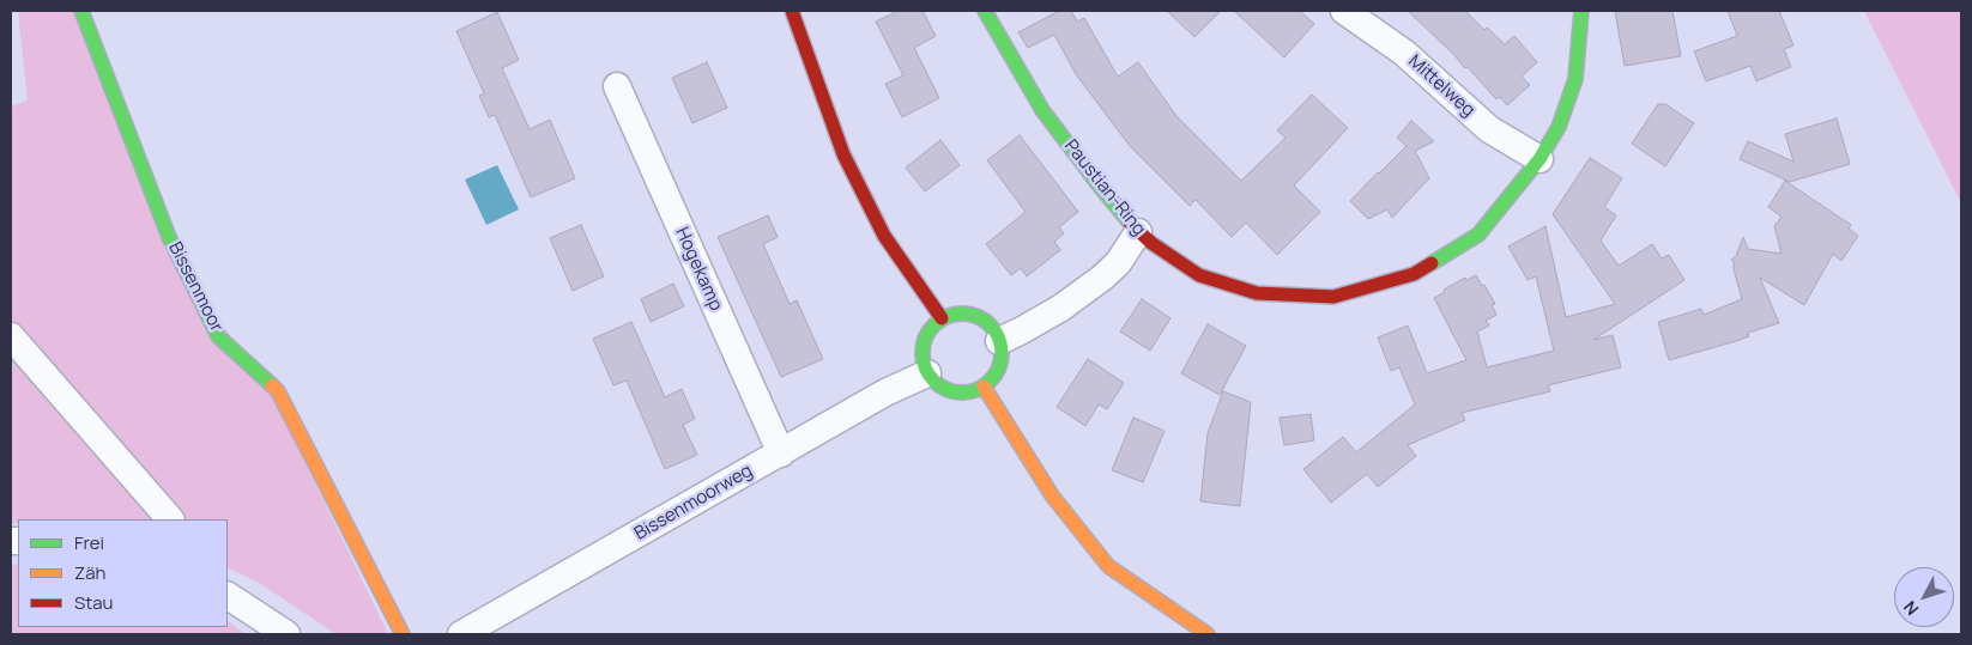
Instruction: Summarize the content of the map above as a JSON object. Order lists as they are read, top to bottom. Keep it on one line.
{"streets":{"street":["Mittelweg","Paustian-Ring","Hogekamp","Bissenmoor","Bissenmoorweg"]},"crossings":[["Mittelweg","Paustian-Ring"],["Hogekamp","Bissenmoorweg"]],"legend":["Frei","Zäh","Stau"],"north":"bottom left"}
